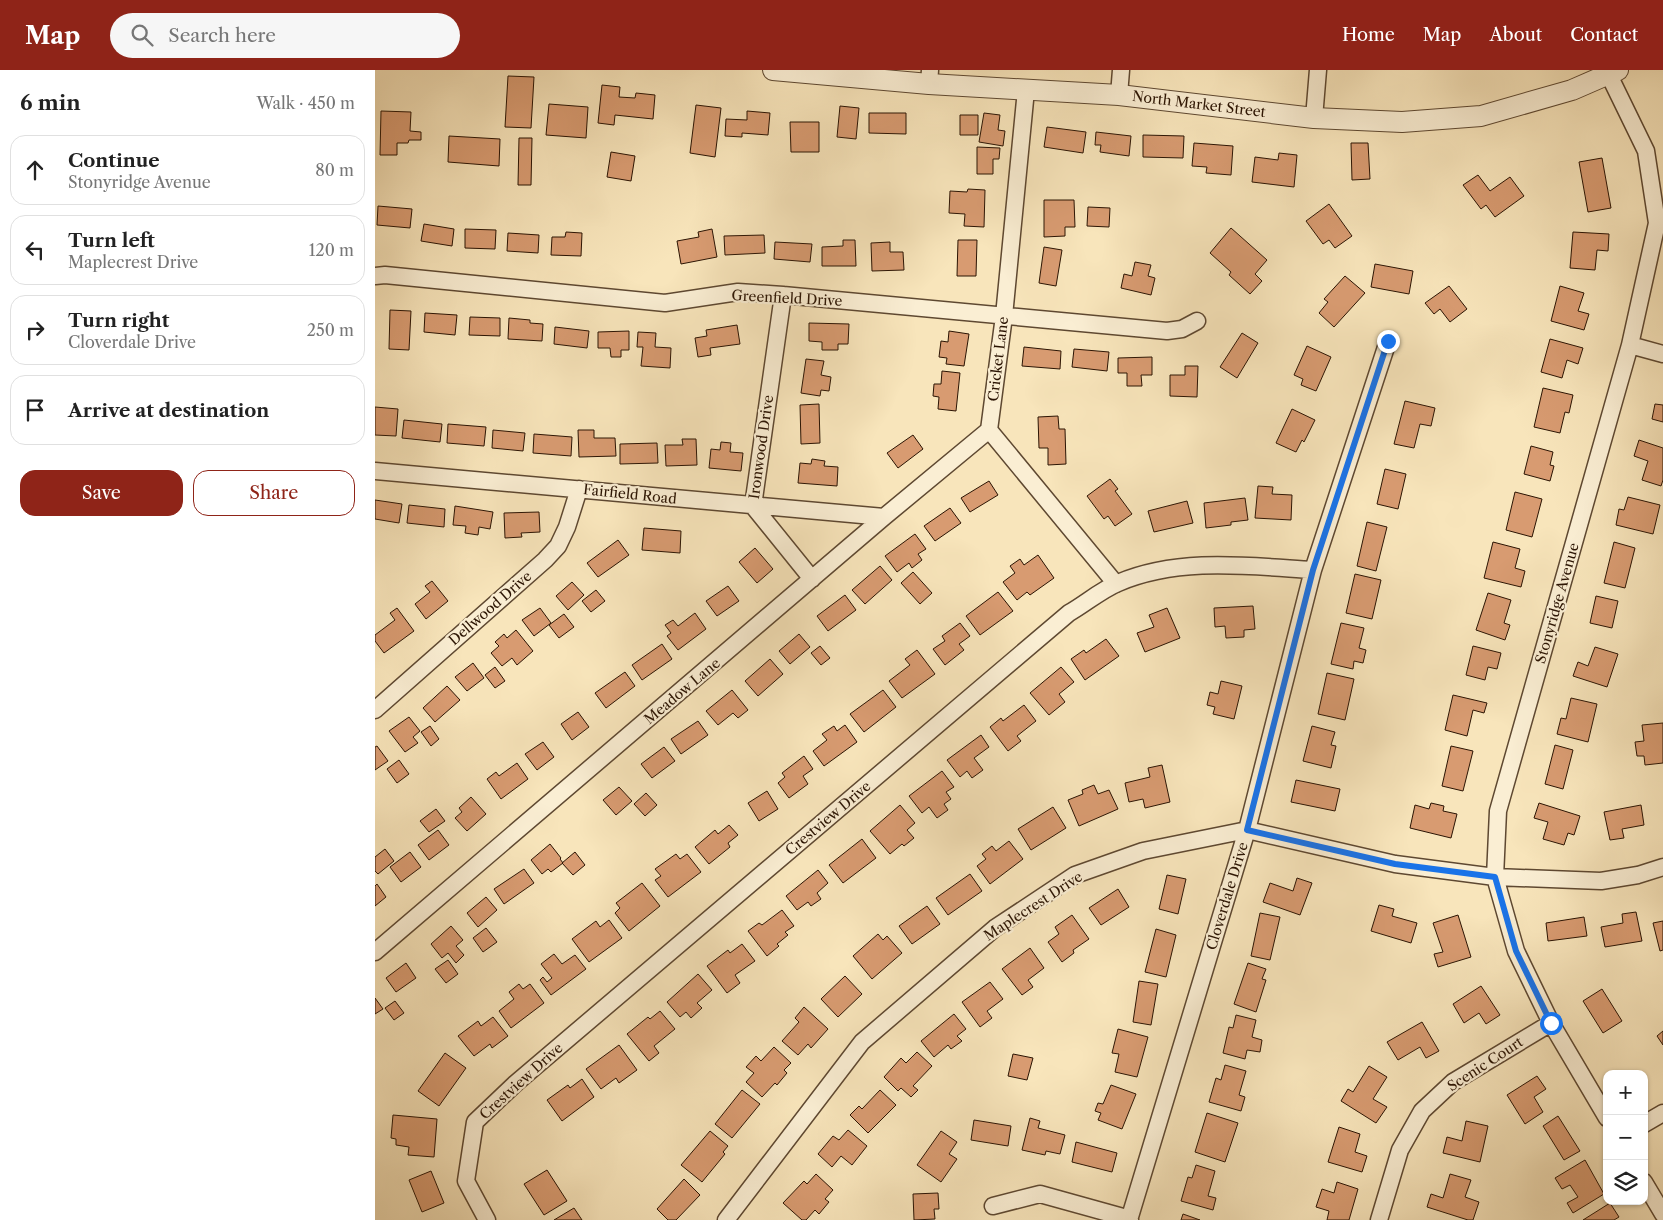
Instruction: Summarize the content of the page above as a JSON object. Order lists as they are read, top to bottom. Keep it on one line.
{"streets":{"street":["North Market Street","Greenfield Drive","Cricket Lane","Ironwood Drive","Fairfield Road","Stonyridge Avenue","Dellwood Drive","Meadow Lane","Crestview Drive","Cloverdale Drive","Maplecrest Drive","Scenic Court"]},"crossings":[["North Market Street","Cricket Lane"],["North Market Street","Stonyridge Avenue"],["Greenfield Drive","Cricket Lane"],["Greenfield Drive","Ironwood Drive"],["Cricket Lane","Meadow Lane"],["Ironwood Drive","Fairfield Road"],["Ironwood Drive","Meadow Lane"],["Fairfield Road","Dellwood Drive"],["Fairfield Road","Meadow Lane"],["Stonyridge Avenue","Maplecrest Drive"],["Stonyridge Avenue","Scenic Court"],["Crestview Drive","Cloverdale Drive"],["Cloverdale Drive","Maplecrest Drive"]],"page":{"header":"Map","search":"Search here","nav":["Home","Map","About","Contact"],"heading":["6 min","Walk · 450 m"],"list":[["Continue","Stonyridge Avenue","80 m"],["Turn left","Maplecrest Drive","120 m"],["Turn right","Cloverdale Drive","250 m"],"Arrive at destination"],"buttons":["Save","Share"],"map_buttons":["+","−"]}}
